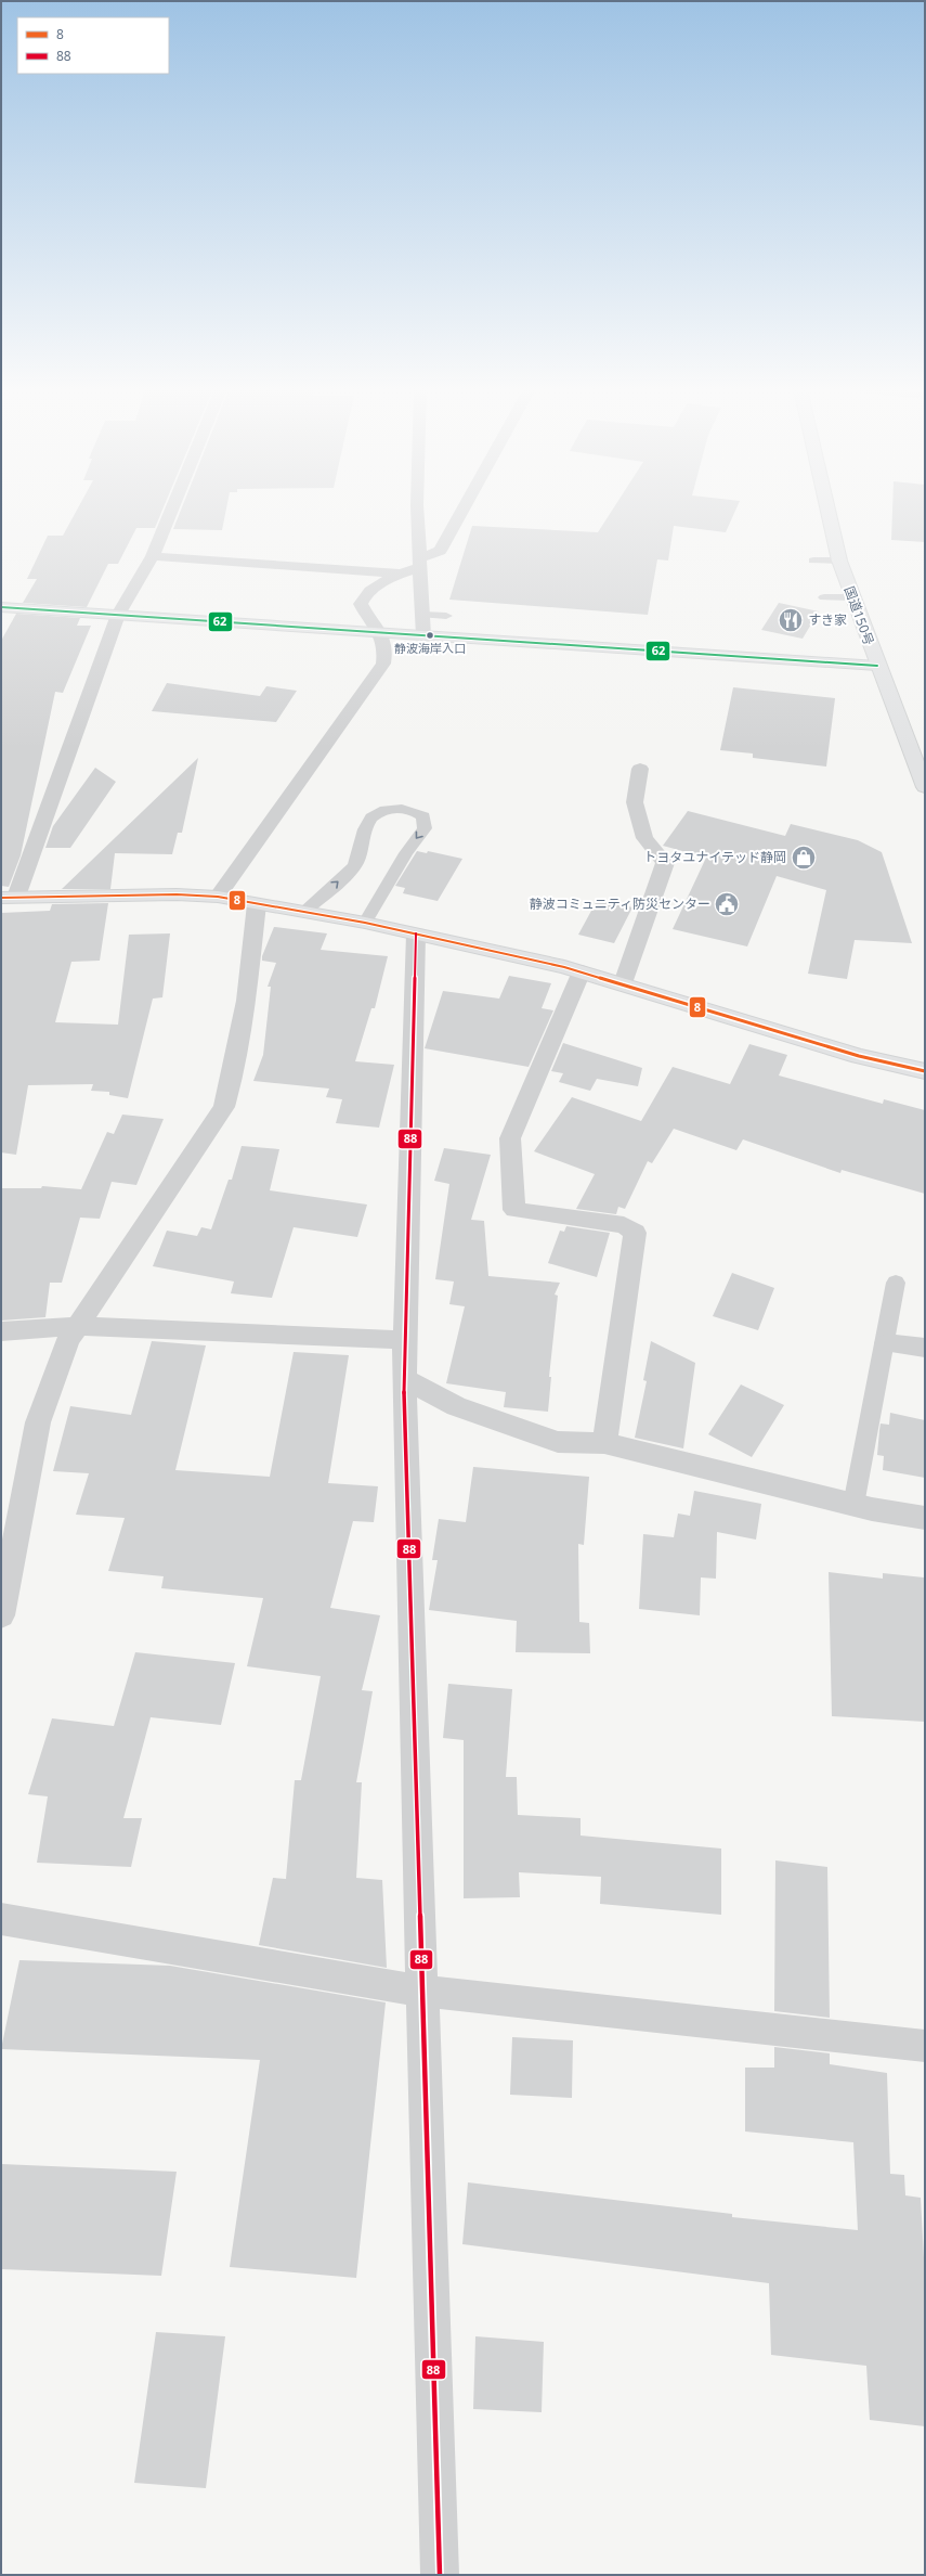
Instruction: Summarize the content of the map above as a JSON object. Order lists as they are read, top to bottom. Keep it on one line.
{"streets":{"main road":["国道150号"]},"places":{"restaurant":["すき家"],"other":["静波海岸入口"],"shop":["トヨタユナイテッド静岡"],"public building":["静波コミュニティ防災センター"]},"lines":["transit line 62","transit line 8","transit line 88"],"legend":["8","88"]}
